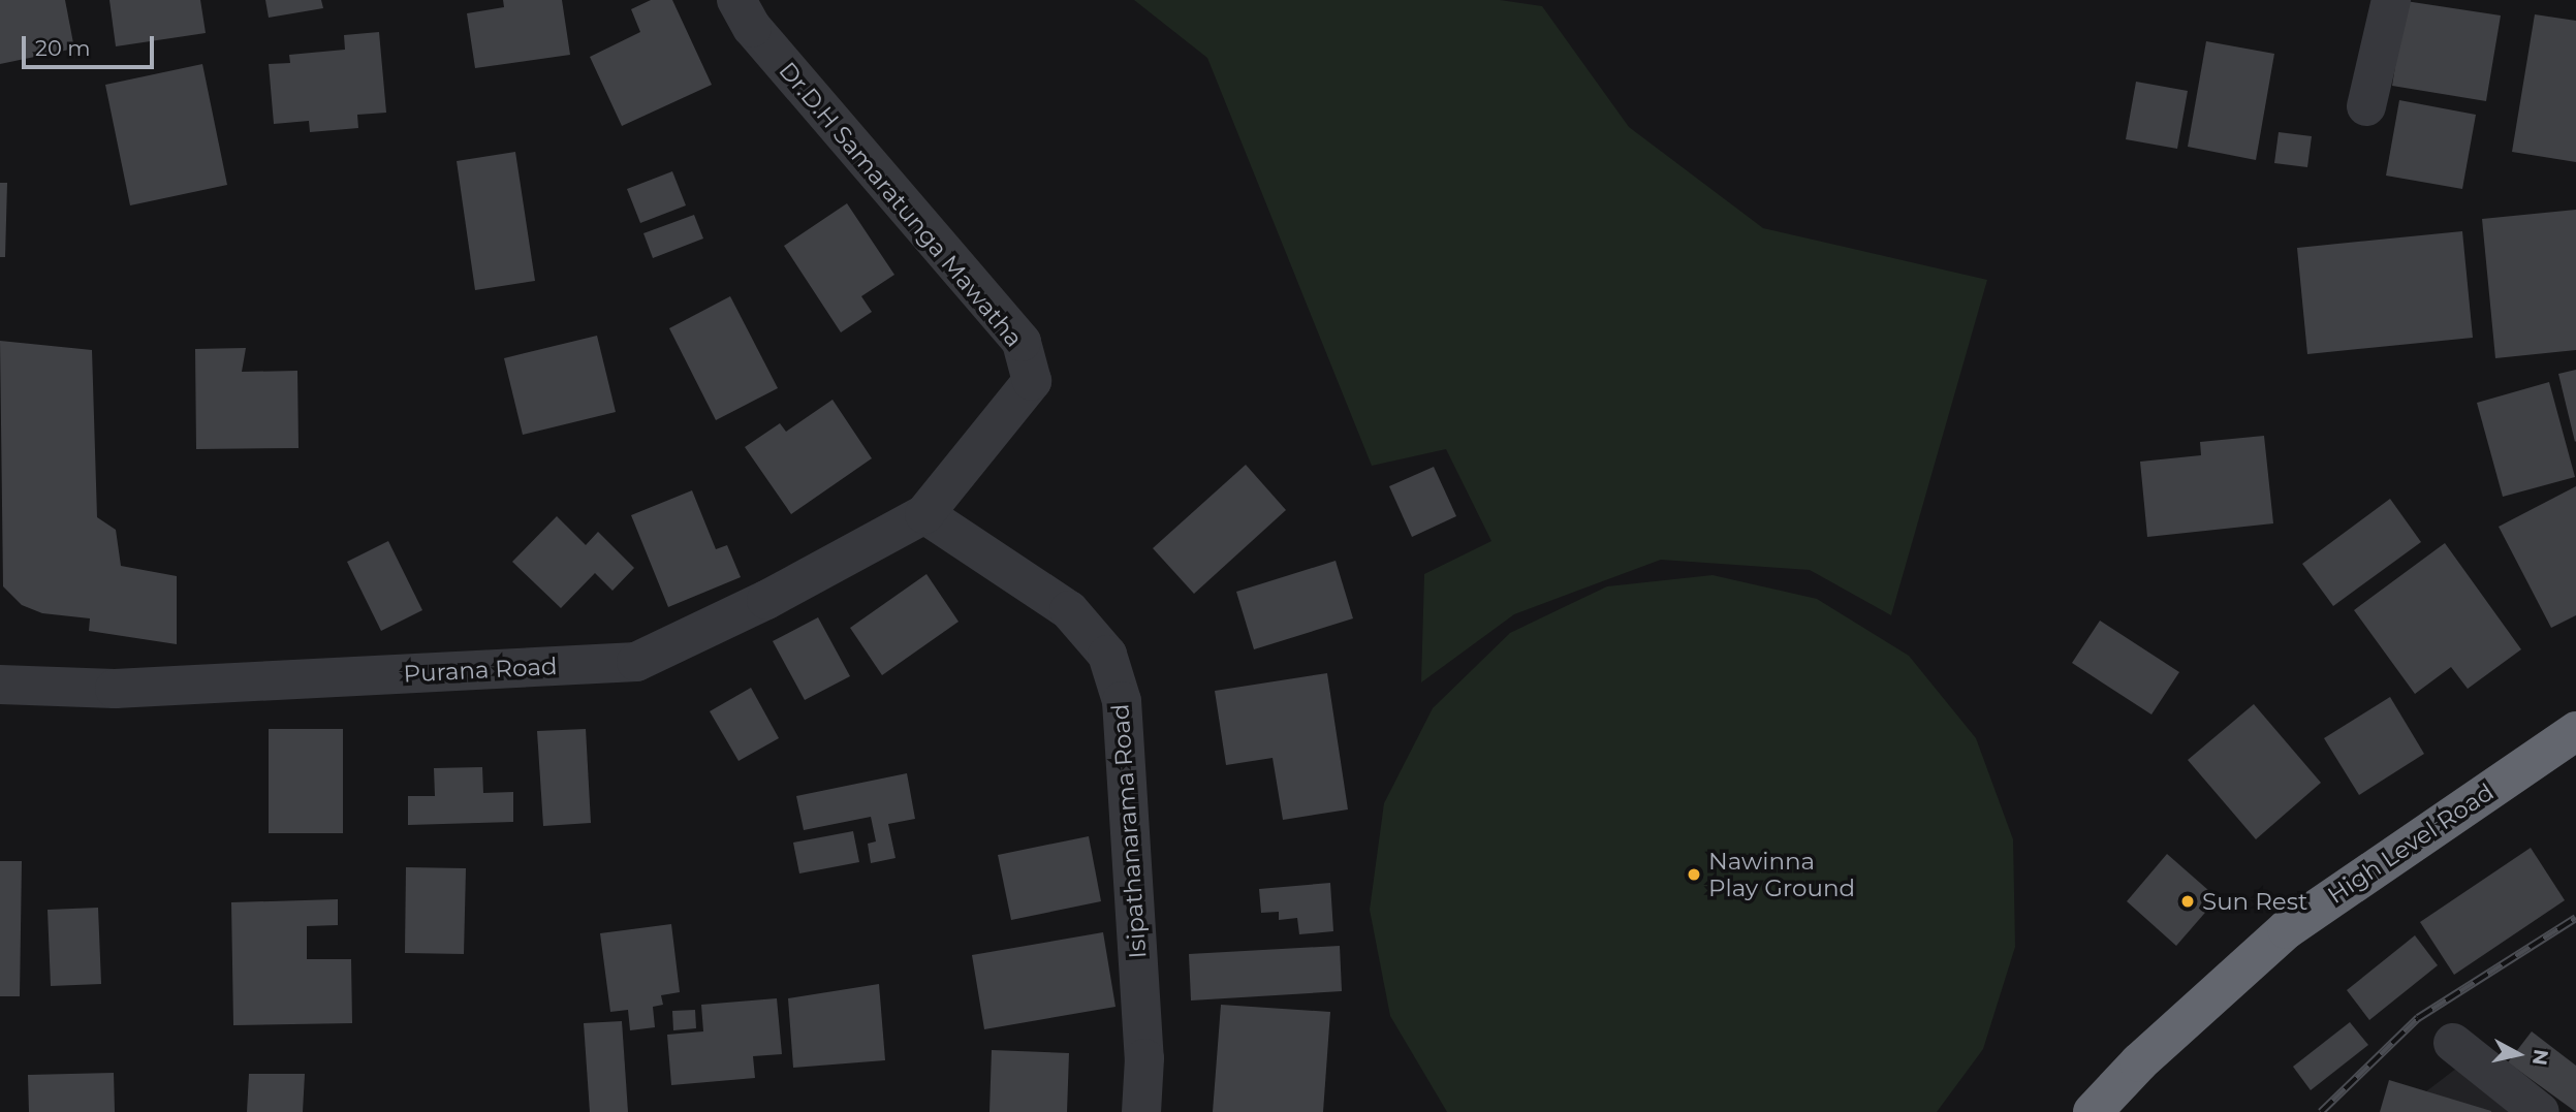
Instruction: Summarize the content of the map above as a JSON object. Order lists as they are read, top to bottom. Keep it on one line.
{"streets":{"highway":["High Level Road"],"street":["Dr.D.H Samaratunga Mawatha","Purana Road","Isipathanarama Road"]},"crossings":[["Dr.D.H Samaratunga Mawatha","Purana Road"],["Dr.D.H Samaratunga Mawatha","Isipathanarama Road"],["Purana Road","Isipathanarama Road"]],"places":["Nawinna Play Ground","Sun Rest"],"scale_bar":"20 m","north":"right"}
